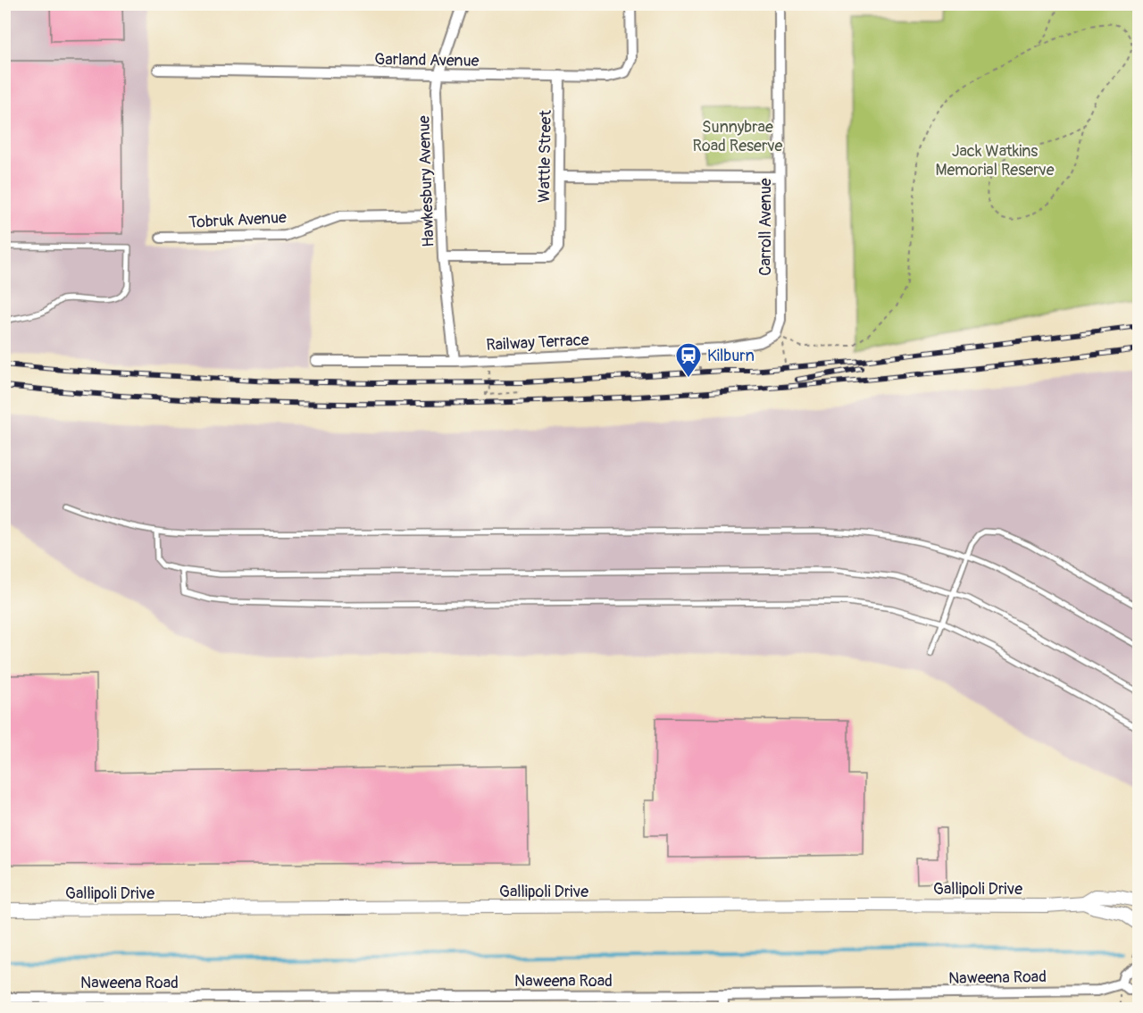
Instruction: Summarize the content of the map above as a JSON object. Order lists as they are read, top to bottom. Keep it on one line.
{"streets":{"street":["Garland Avenue","Wattle Street","Hawkesbury Avenue","Tobruk Avenue","Carroll Avenue","Railway Terrace","Gallipoli Drive","Naweena Road"]},"crossings":[["Garland Avenue","Wattle Street"],["Garland Avenue","Hawkesbury Avenue"],["Wattle Street","Hawkesbury Avenue"],["Hawkesbury Avenue","Tobruk Avenue"],["Hawkesbury Avenue","Railway Terrace"],["Carroll Avenue","Railway Terrace"]],"parks":["Sunnybrae Road Reserve","Jack Watkins Memorial Reserve"],"places":{"station":["Kilburn"]}}
